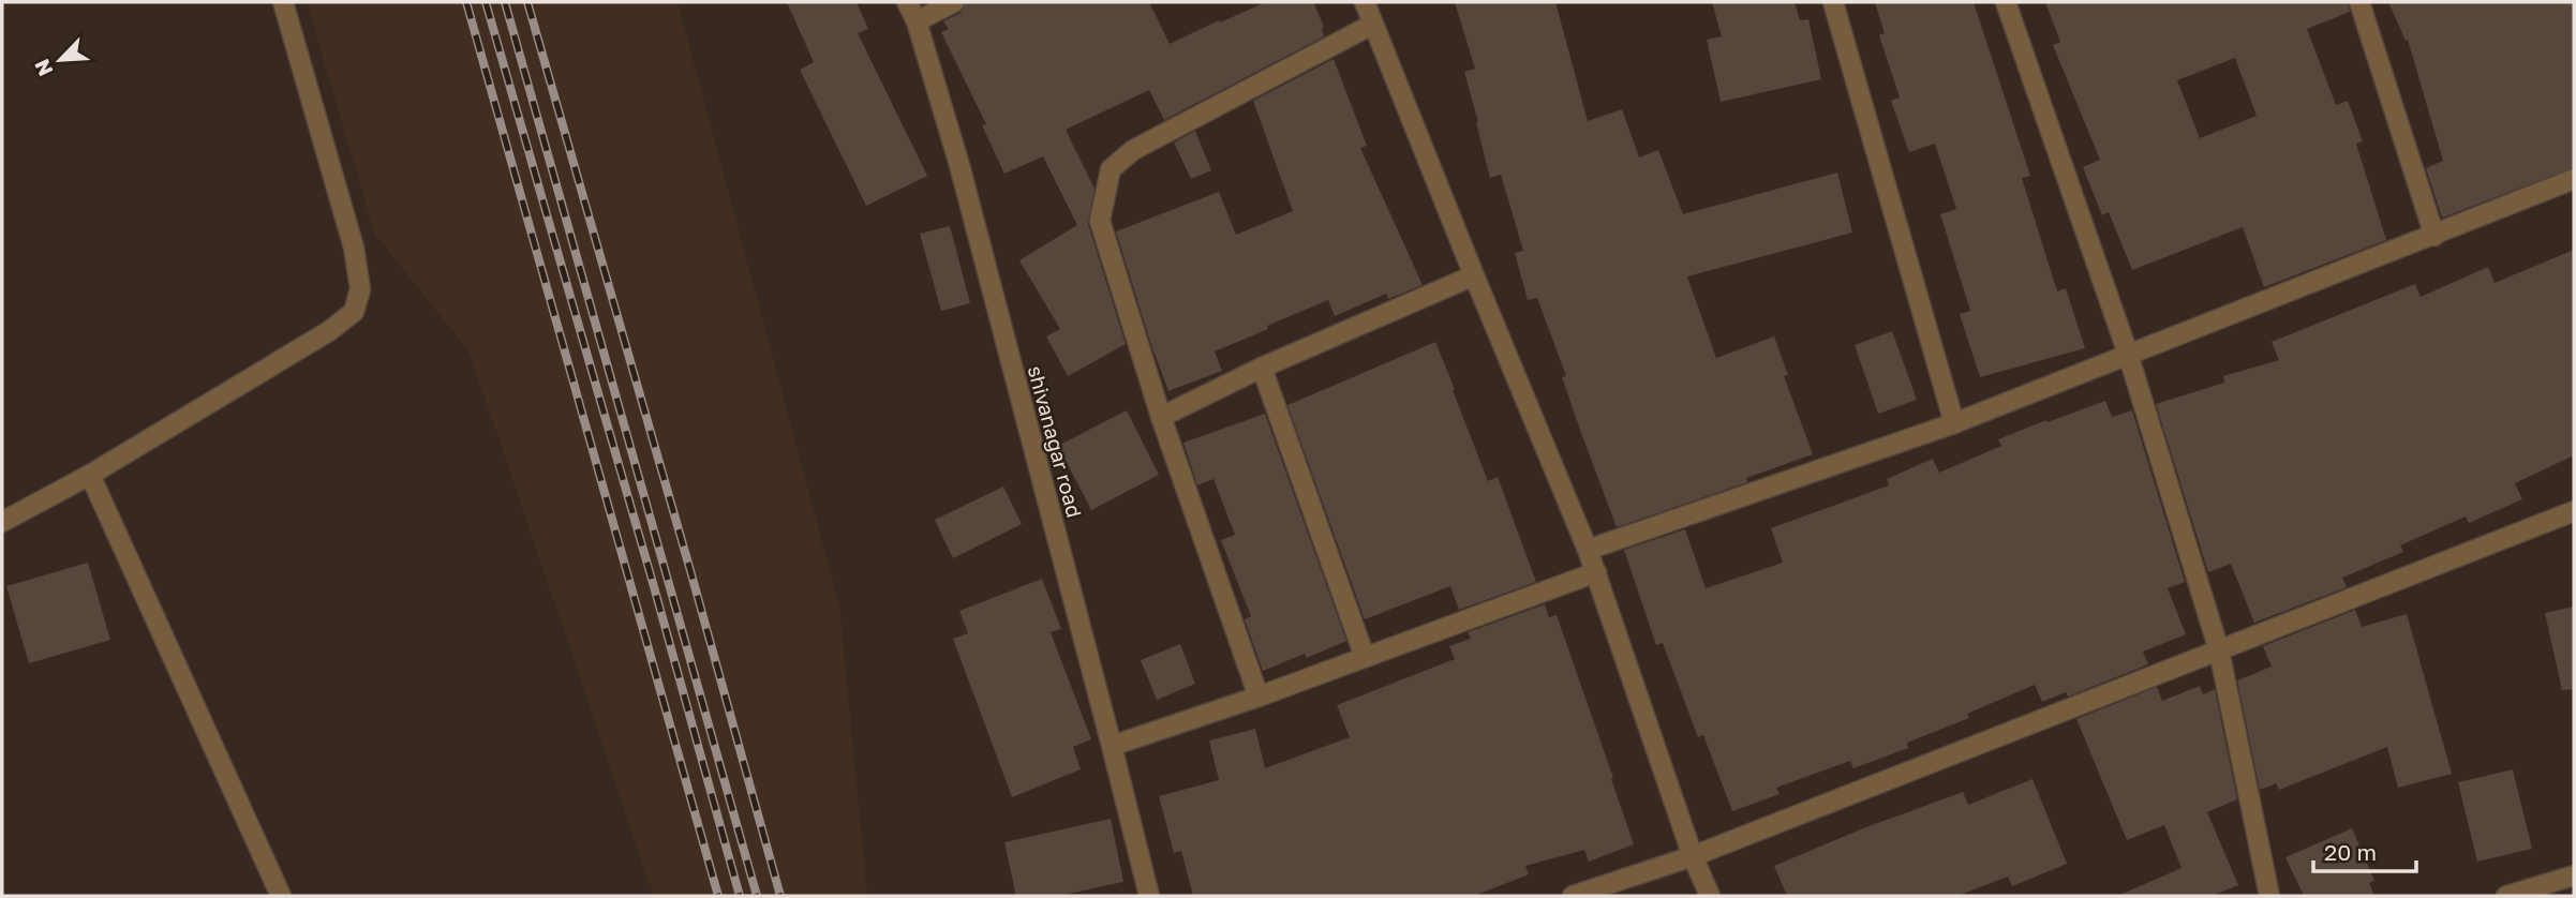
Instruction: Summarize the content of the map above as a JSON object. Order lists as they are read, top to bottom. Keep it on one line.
{"streets":{"street":["shivanagar road"]},"scale_bar":"20 m","north":"bottom left"}
